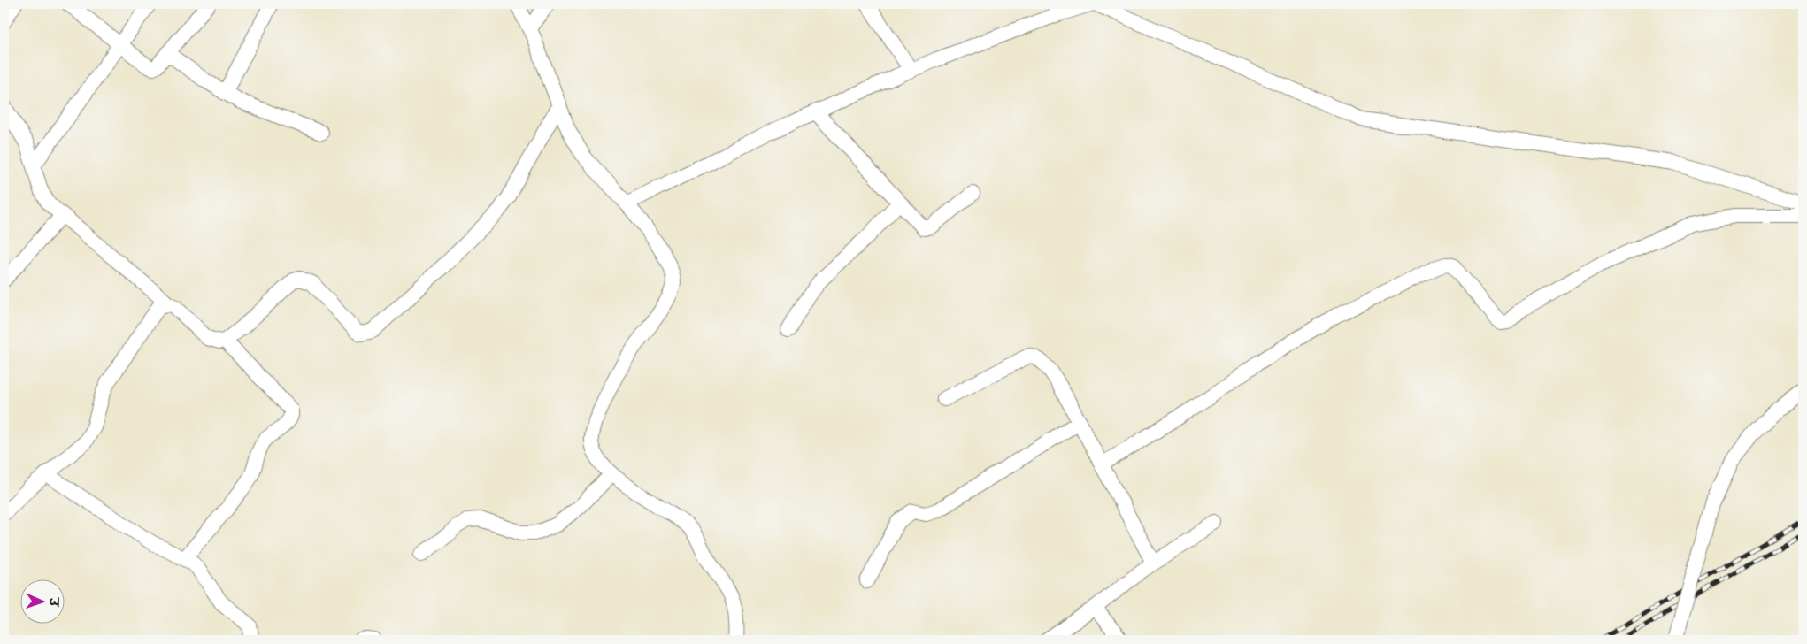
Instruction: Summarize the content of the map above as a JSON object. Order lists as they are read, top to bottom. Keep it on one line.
{"north":"right"}
